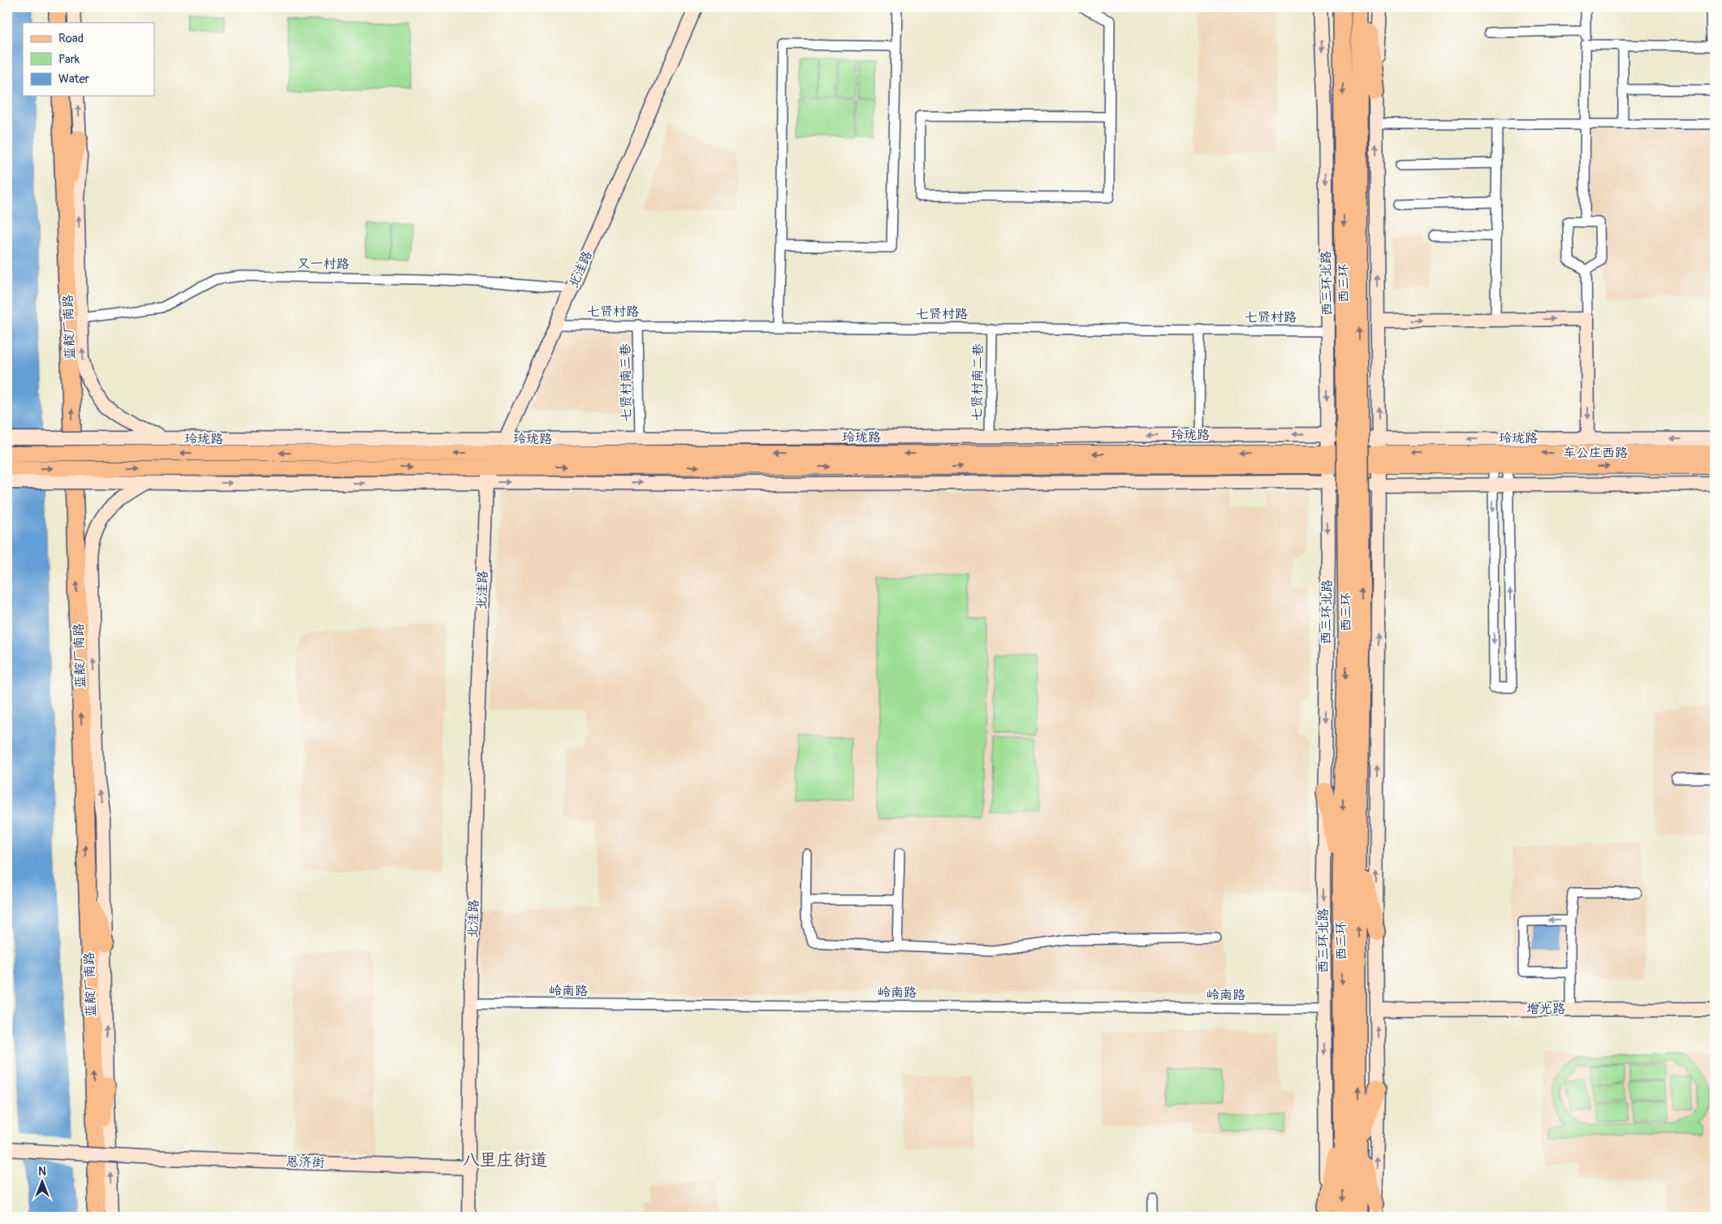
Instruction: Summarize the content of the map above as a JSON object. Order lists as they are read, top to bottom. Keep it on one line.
{"streets":{"highway":["西三环","蓝靛厂南路"],"main road":["玲珑路","车公庄西路"],"street":["又一村路","北洼路","西三环北路","七贤村路","七贤村南三巷","七贤村南二巷","岭南路","增光路","恩济街"]},"crossings":[["又一村路","北洼路"],["北洼路","七贤村路"],["北洼路","玲珑路"],["北洼路","岭南路"],["北洼路","恩济街"],["西三环北路","七贤村路"],["西三环北路","玲珑路"],["西三环北路","岭南路"],["七贤村路","七贤村南三巷"],["七贤村路","七贤村南二巷"],["七贤村南三巷","玲珑路"],["七贤村南二巷","玲珑路"],["玲珑路","车公庄西路"]],"one_way":["蓝靛厂南路"],"districts":["八里庄街道"],"legend":["Road","Park","Water"],"north":"top"}
